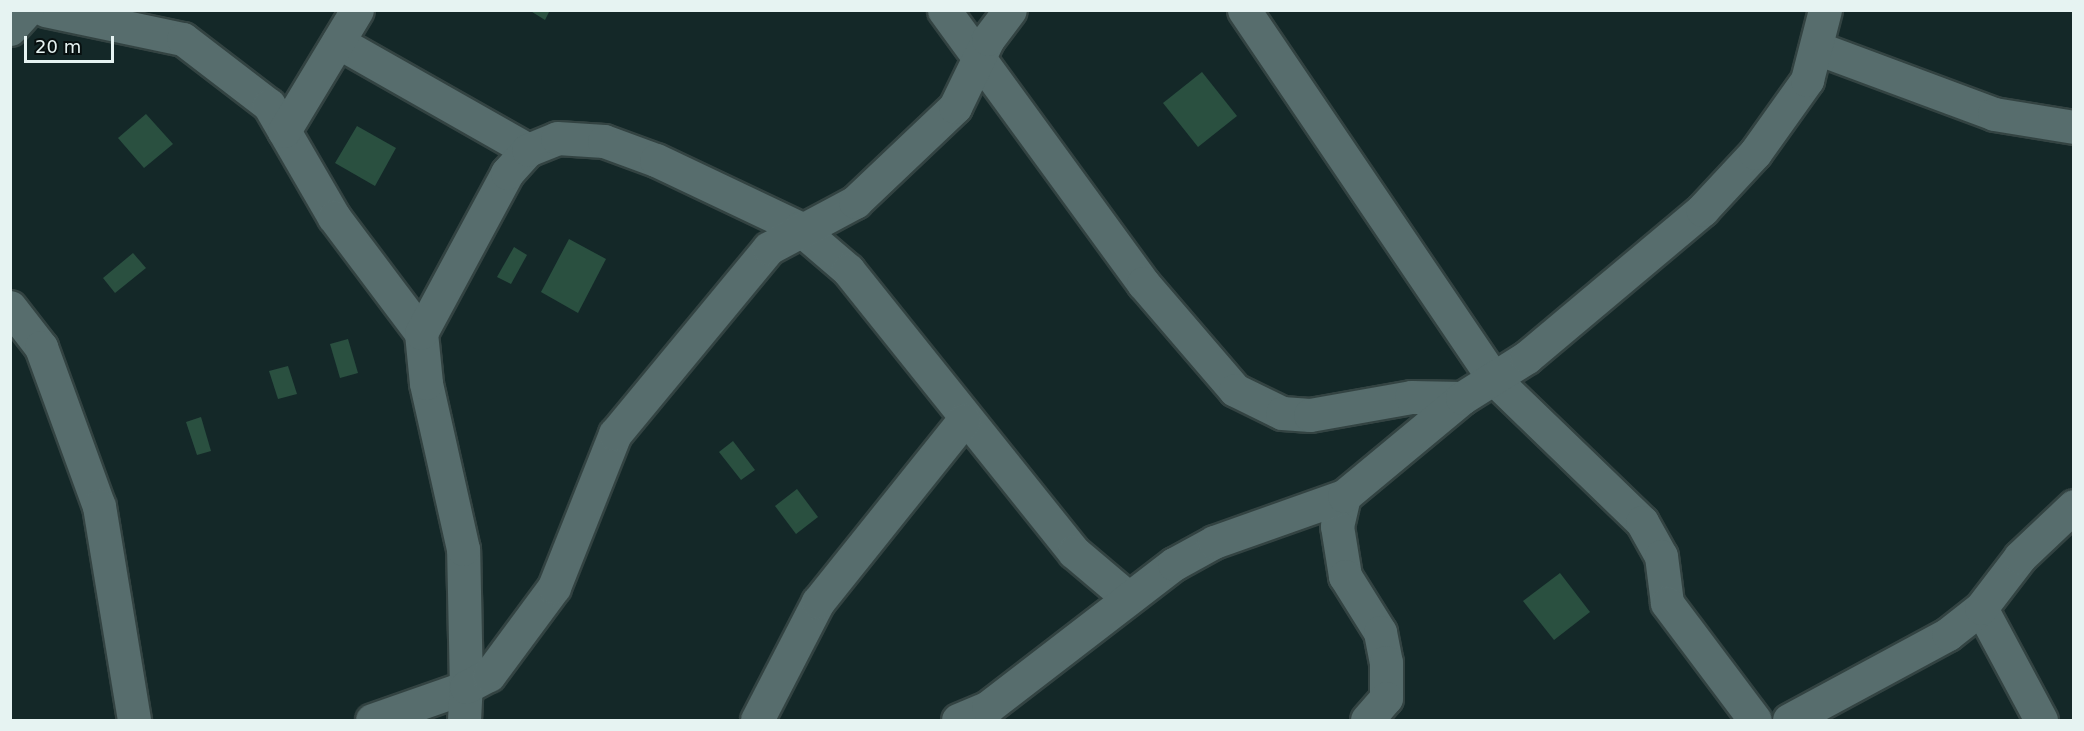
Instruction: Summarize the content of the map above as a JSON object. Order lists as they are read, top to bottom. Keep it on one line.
{"scale_bar":"20 m"}
